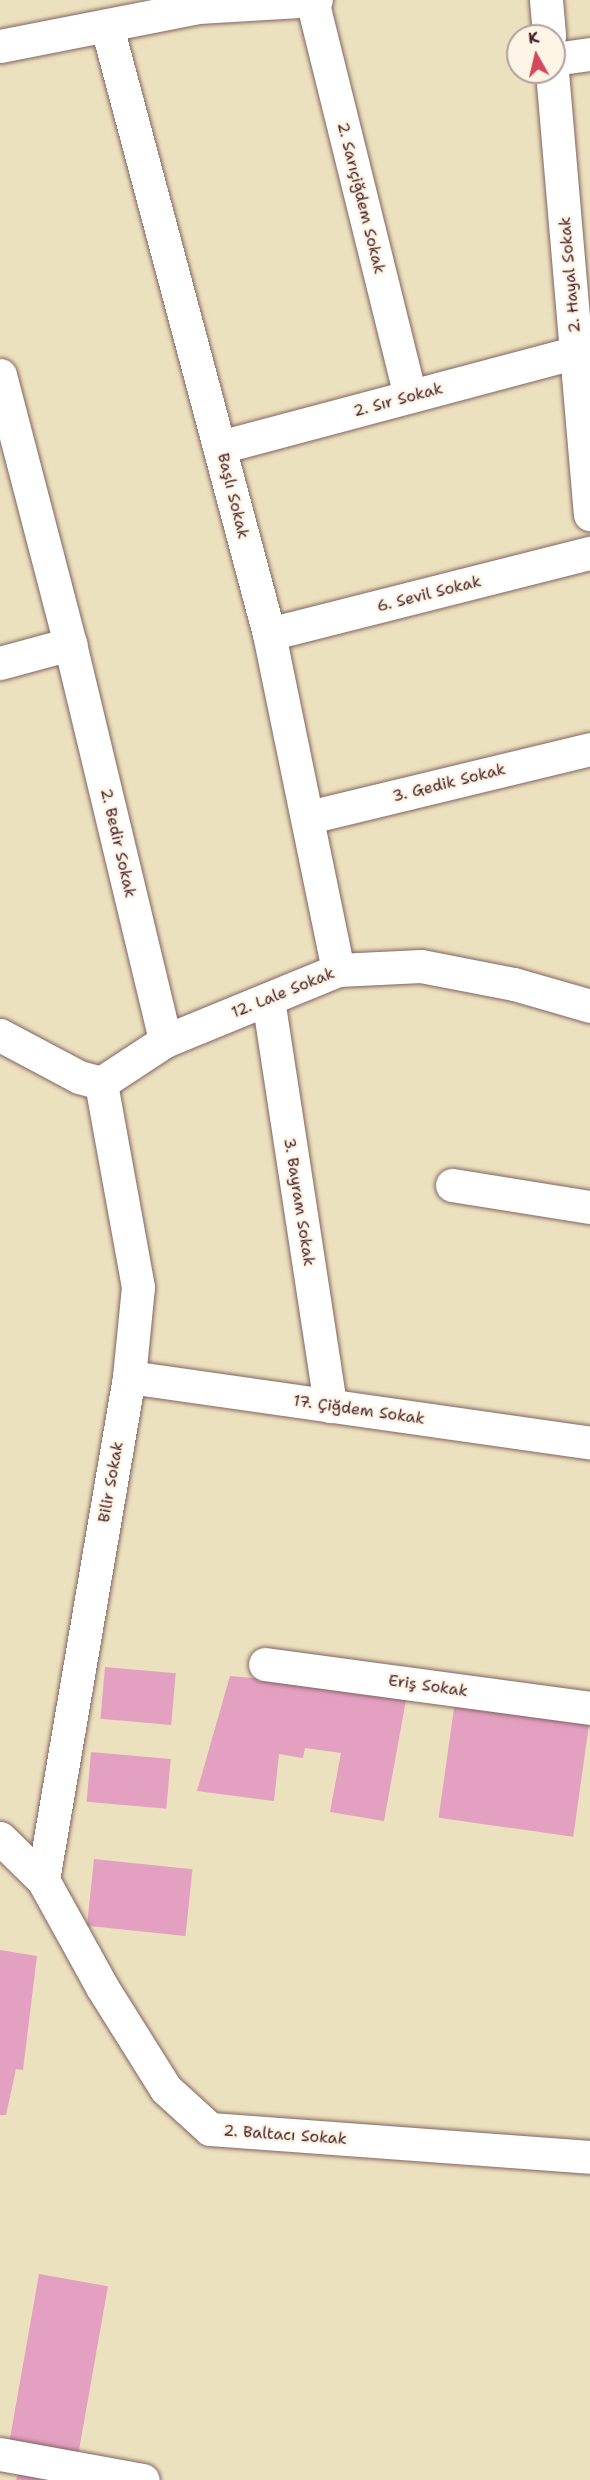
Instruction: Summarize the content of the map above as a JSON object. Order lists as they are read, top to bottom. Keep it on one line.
{"streets":{"street":["2. Sarıçiğdem Sokak","2. Hayal Sokak","2. Sır Sokak","Başlı Sokak","6. Sevil Sokak","3. Gedik Sokak","2. Bedir Sokak","12. Lale Sokak","3. Bayram Sokak","17. Çiğdem Sokak","Bilir Sokak","Eriş Sokak","2. Baltacı Sokak"]},"crossings":[["2. Sarıçiğdem Sokak","2. Sır Sokak"],["2. Hayal Sokak","2. Sır Sokak"],["2. Sır Sokak","Başlı Sokak"],["Başlı Sokak","6. Sevil Sokak"],["Başlı Sokak","3. Gedik Sokak"],["Başlı Sokak","12. Lale Sokak"],["2. Bedir Sokak","12. Lale Sokak"],["12. Lale Sokak","3. Bayram Sokak"],["12. Lale Sokak","Bilir Sokak"],["3. Bayram Sokak","17. Çiğdem Sokak"],["17. Çiğdem Sokak","Bilir Sokak"],["Bilir Sokak","2. Baltacı Sokak"]],"north":"top"}
